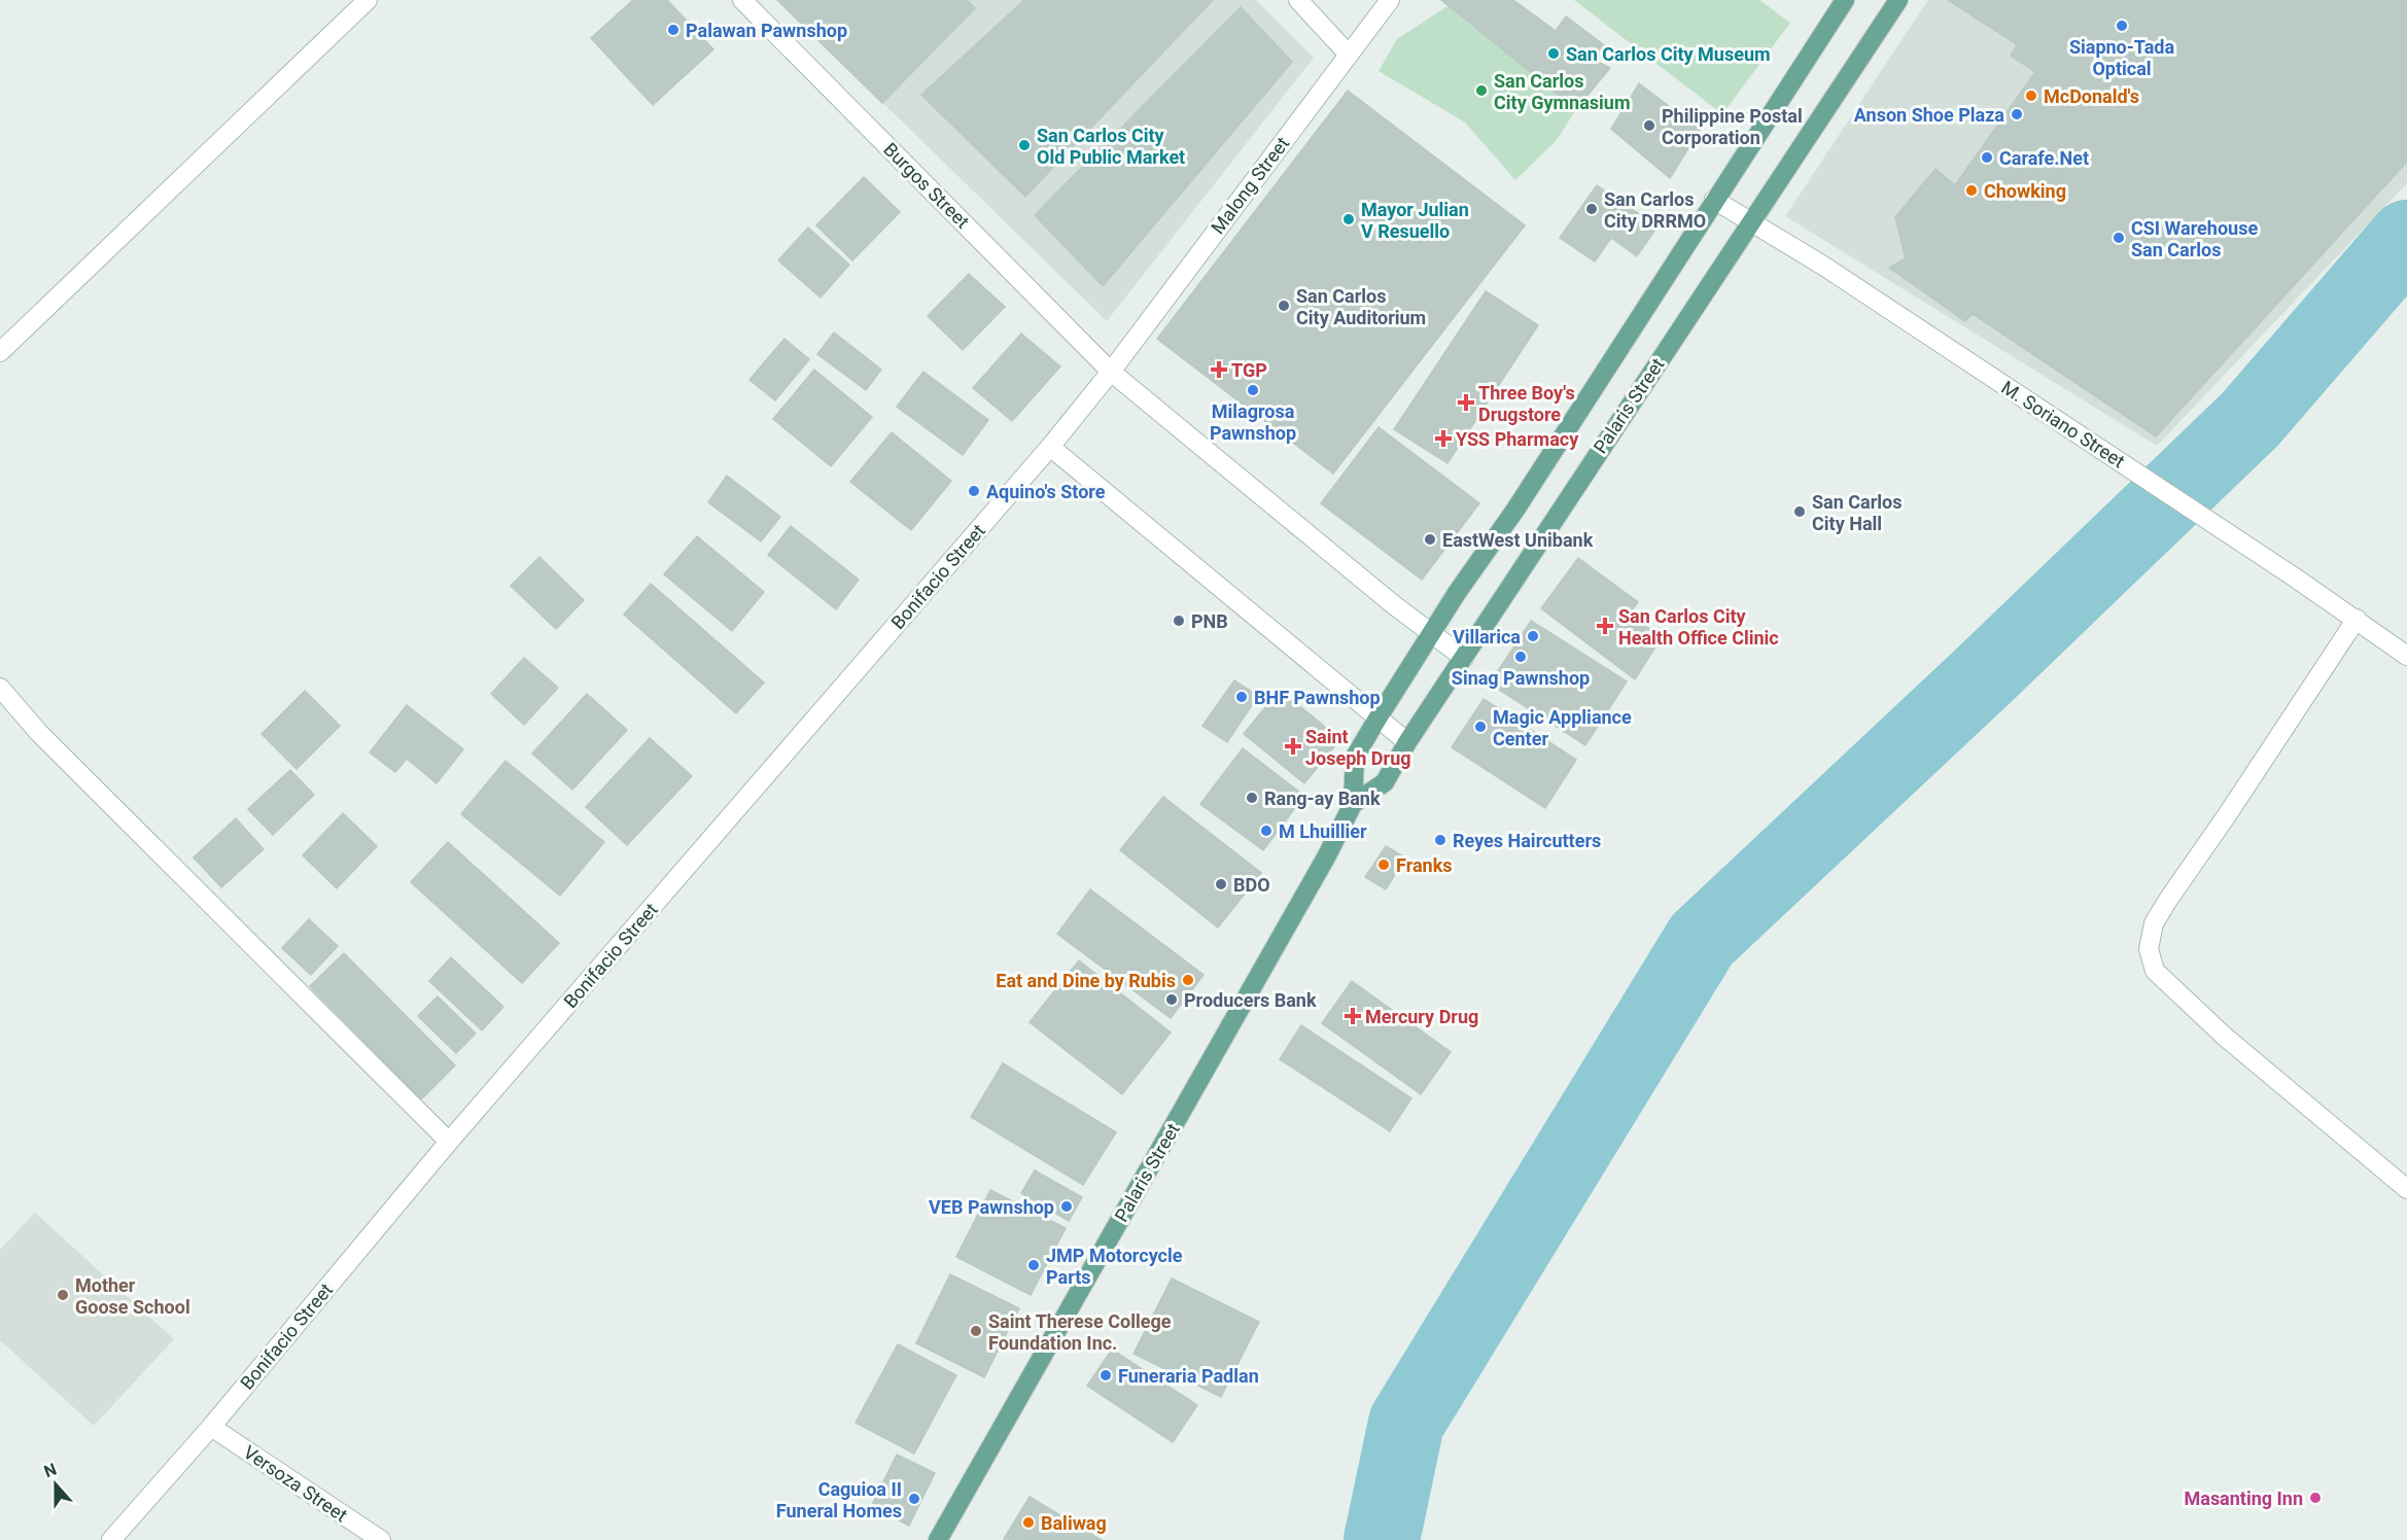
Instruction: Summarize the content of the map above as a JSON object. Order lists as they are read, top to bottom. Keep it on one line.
{"streets":{"main road":["Palaris Street"],"street":["Burgos Street","Malong Street","M. Soriano Street","Bonifacio Street","Versoza Street"]},"crossings":[["Burgos Street","Malong Street"],["Burgos Street","Palaris Street"],["Burgos Street","Bonifacio Street"],["Malong Street","Bonifacio Street"],["Palaris Street","M. Soriano Street"],["Bonifacio Street","Versoza Street"]],"places":{"other":["Siapno-Tada Optical","Palawan Pawnshop","San Carlos City Museum","San Carlos City Gymnasium","McDonald's","Anson Shoe Plaza","Philippine Postal Corporation","San Carlos City Old Public Market","Carafe.Net","Chowking","San Carlos City DRRMO","Mayor Julian V Resuello","CSI Warehouse San Carlos","San Carlos City Auditorium","Milagrosa Pawnshop","Aquino's Store","San Carlos City Hall","EastWest Unibank","PNB","Villarica","Sinag Pawnshop","BHF Pawnshop","Magic Appliance Center","Rang-ay Bank","M Lhuillier","Reyes Haircutters","Franks","BDO","Eat and Dine by Rubis","Producers Bank","VEB Pawnshop","JMP Motorcycle Parts","Mother Goose School","Saint Therese College Foundation Inc.","Funeraria Padlan","Masanting Inn","Caguioa II Funeral Homes","Baliwag"],"health":["TGP","Three Boy's Drugstore","YSS Pharmacy","San Carlos City Health Office Clinic","Saint Joseph Drug","Mercury Drug"]},"north":"top"}
